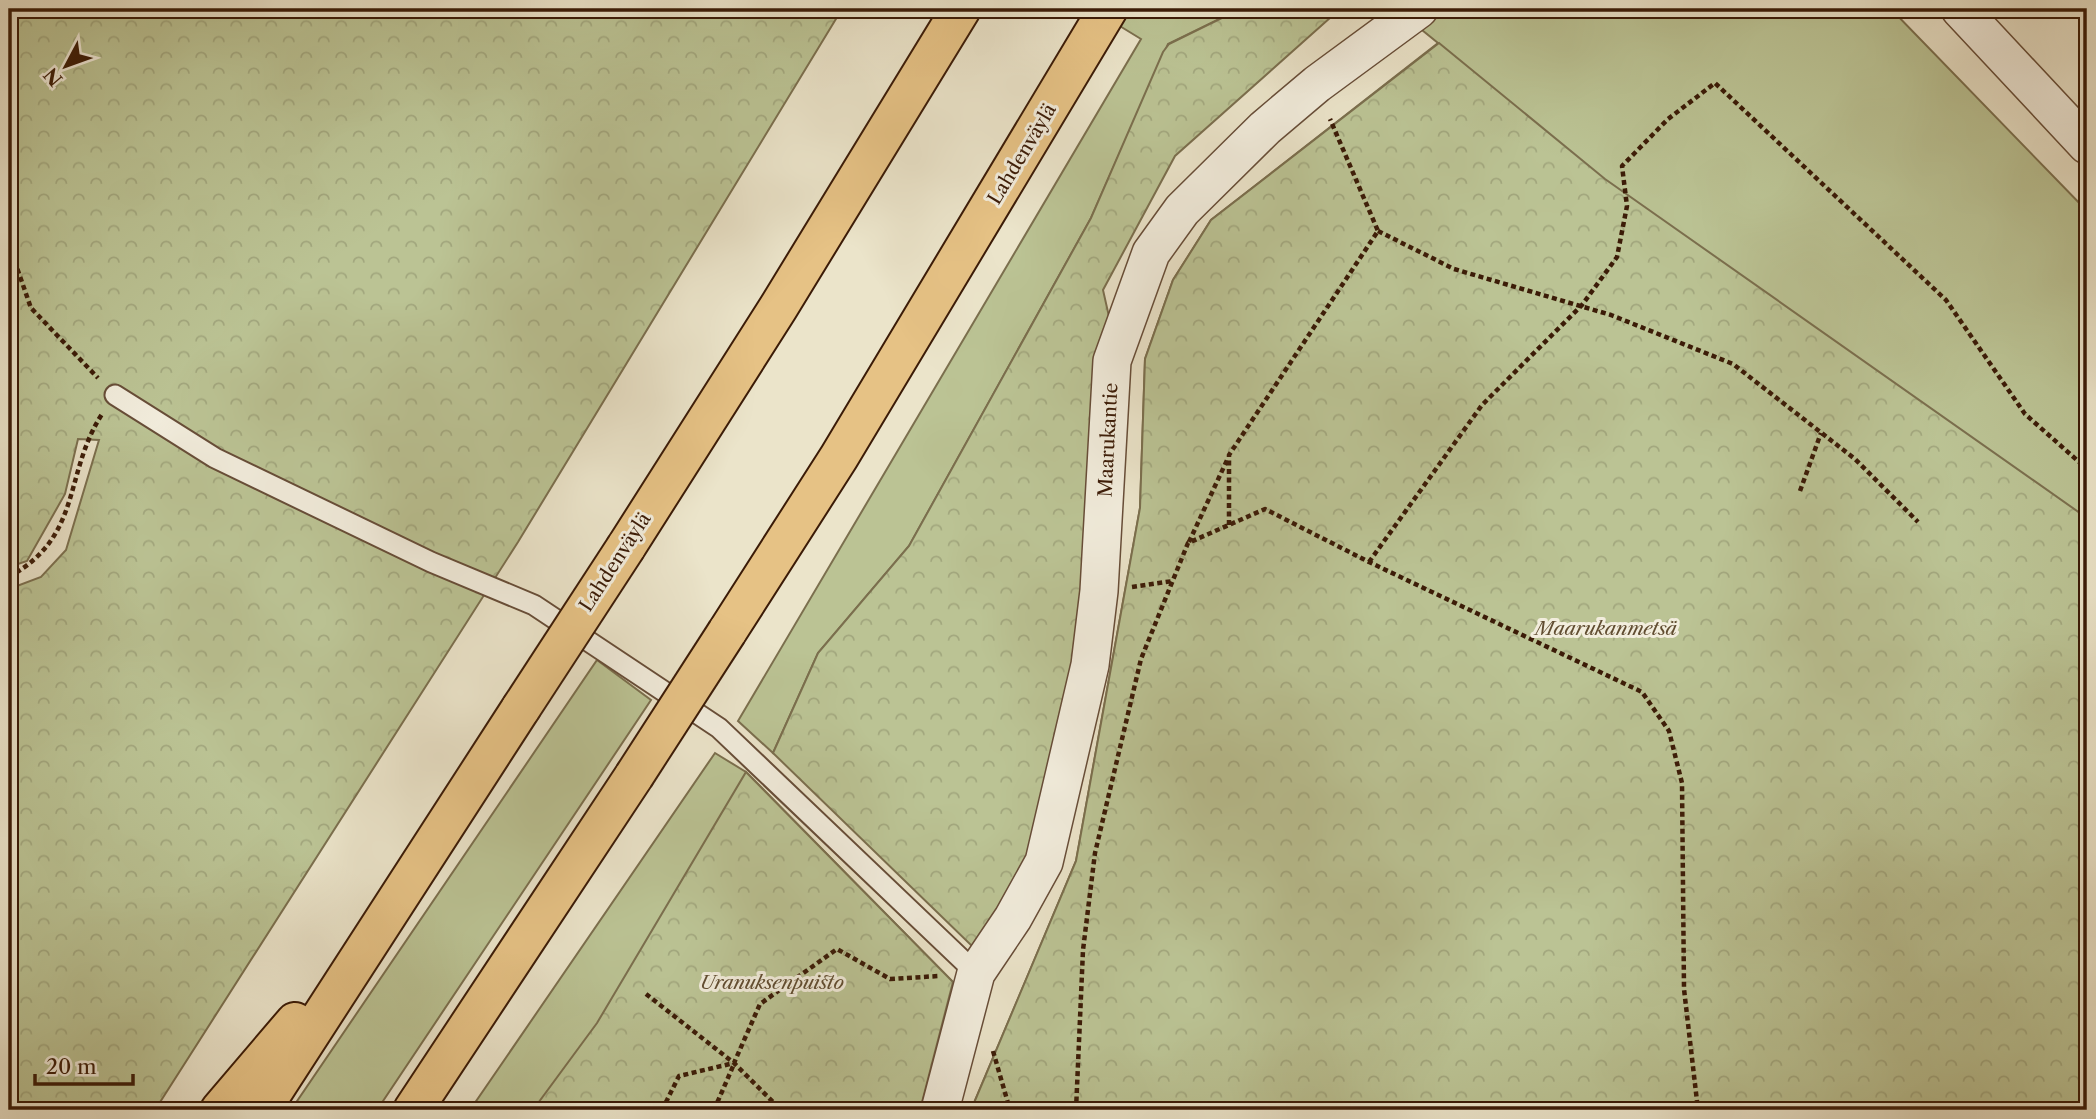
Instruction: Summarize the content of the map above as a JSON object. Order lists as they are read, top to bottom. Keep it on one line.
{"streets":{"highway":["Lahdenväylä"],"street":["Maarukantie"]},"parks":["Maarukanmetsä","Uranuksenpuisto"],"scale_bar":"20 m","north":"bottom left"}
